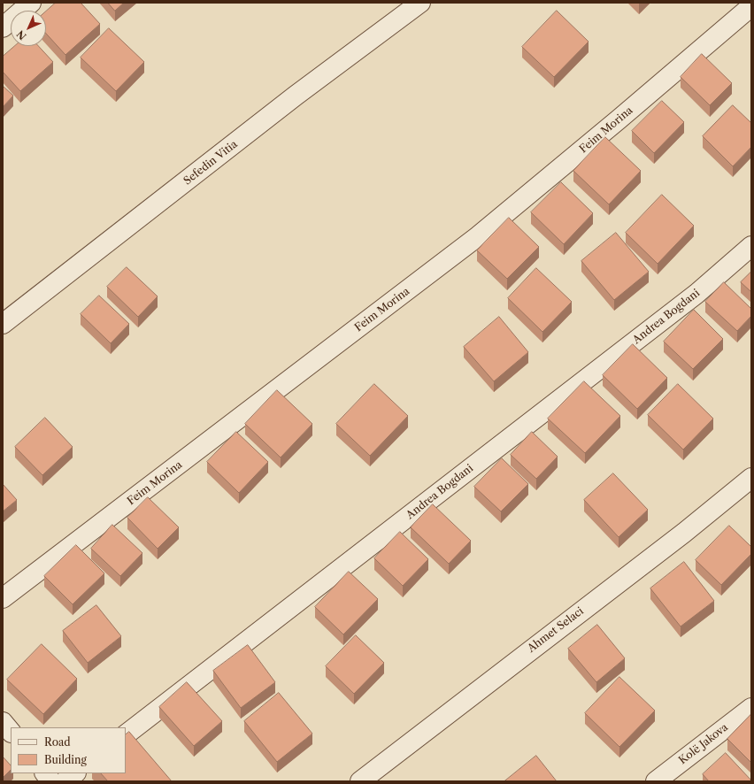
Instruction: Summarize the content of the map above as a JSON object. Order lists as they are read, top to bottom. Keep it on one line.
{"streets":{"street":["Feim Morina","Sefedin Vitia","Andrea Bogdani","Ahmet Selaci","Kolë Jakova"]},"legend":["Road","Building"],"north":"bottom left"}
